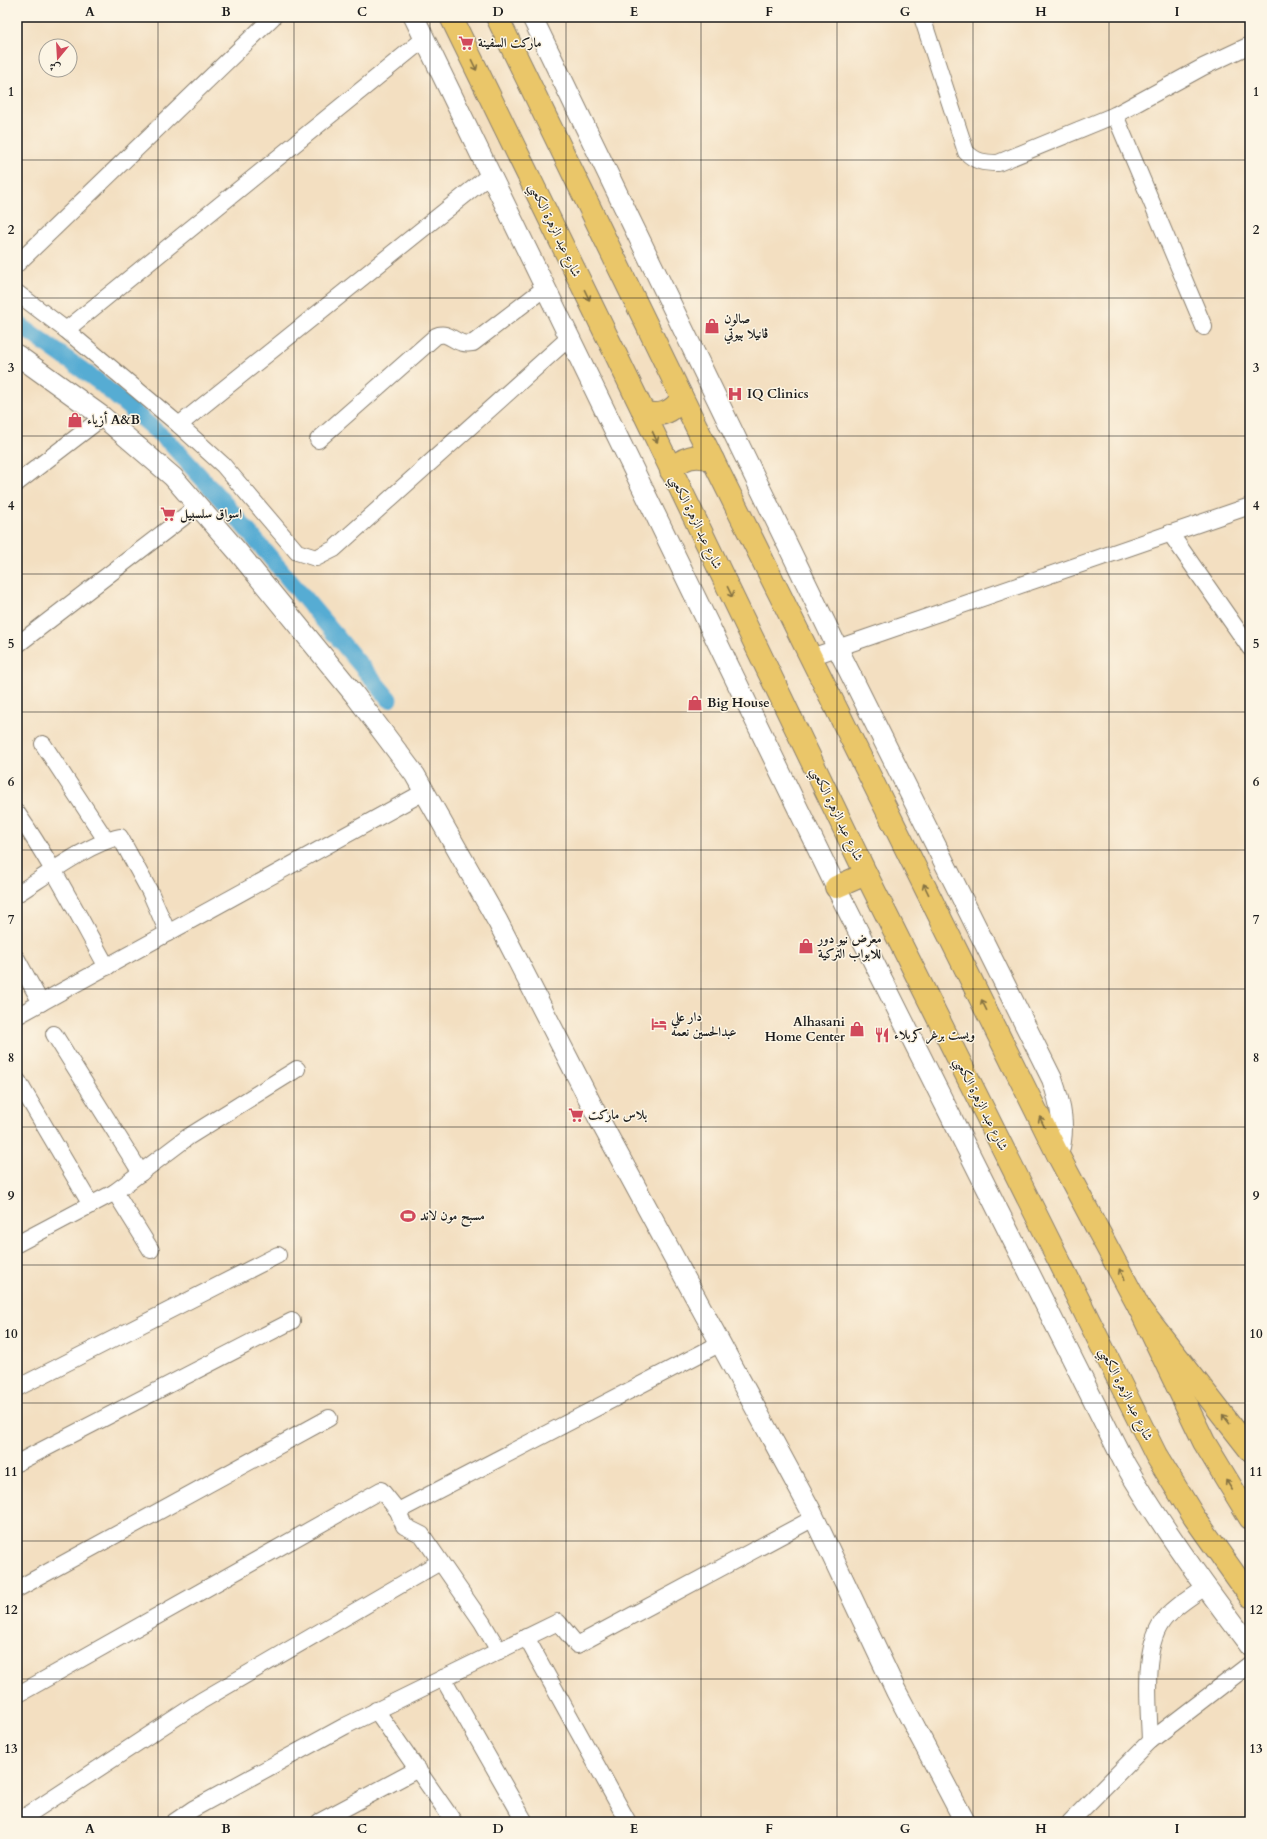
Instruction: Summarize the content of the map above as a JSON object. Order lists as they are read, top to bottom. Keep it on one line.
{"streets":{"main road":["شارع عبد الزهرة الكعبي"]},"places":{"supermarket":["ماركت السفينة","اسواق سلسبيل","بلاس ماركت"],"shop":["صالون ڤانيلا بيوتي","أزياء A&B","Big House","معرض نيو دور للابواب التركية","Alhasani Home Center"],"hospital":["IQ Clinics"],"hotel":["دار علي عبدالحسين نعمه"],"restaurant":["ويست برغر كربلاء"],"sports":["مسبح مون لاند"]},"north":"bottom","grid":{"columns":["A","B","C","D","E","F","G","H","I"],"rows":["1","2","3","4","5","6","7","8","9","10","11","12","13"]}}
